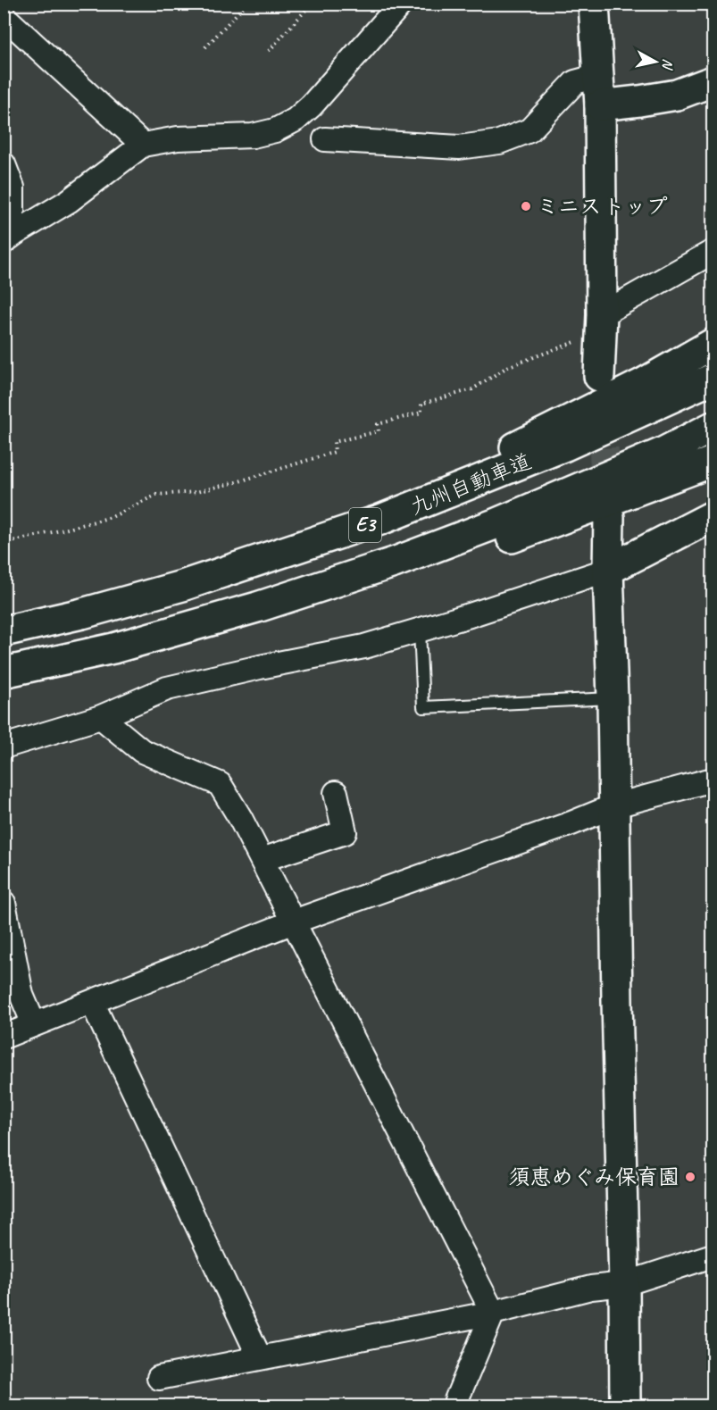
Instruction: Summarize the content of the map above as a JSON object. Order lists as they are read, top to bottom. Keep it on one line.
{"streets":{"main road":["九州自動車道","E3"]},"places":["ミニストップ","須恵めぐみ保育園"],"north":"right"}
